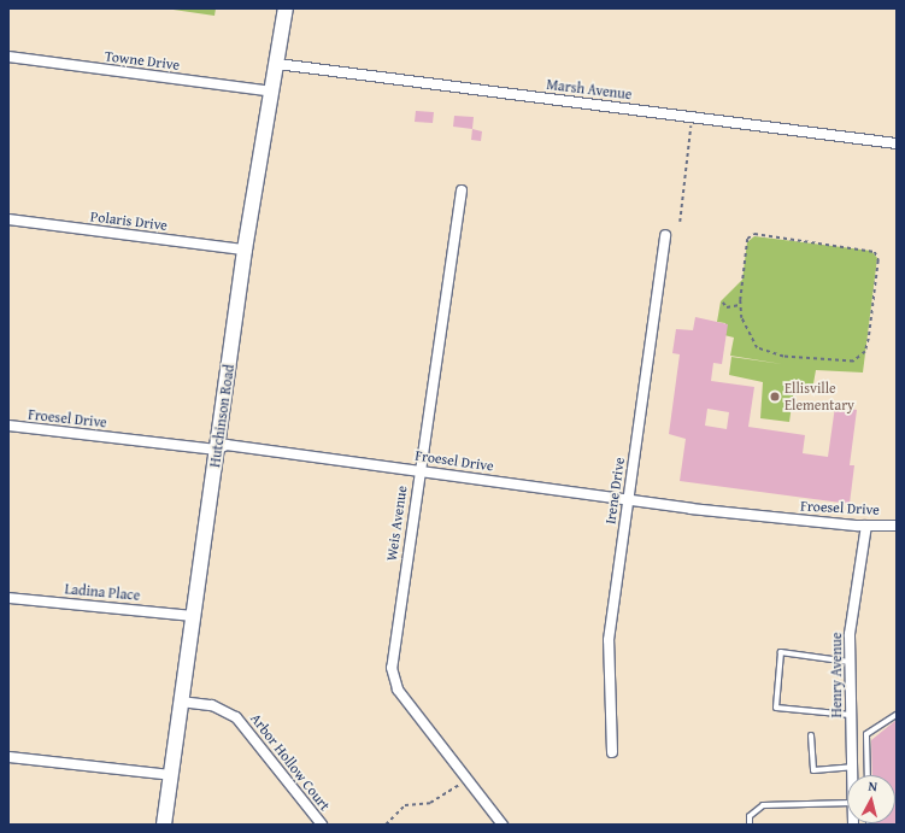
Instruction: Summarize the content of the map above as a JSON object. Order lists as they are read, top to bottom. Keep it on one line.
{"streets":{"street":["Towne Drive","Marsh Avenue","Polaris Drive","Hutchinson Road","Froesel Drive","Irene Drive","Weis Avenue","Ladina Place","Henry Avenue","Arbor Hollow Court"]},"crossings":[["Towne Drive","Hutchinson Road"],["Marsh Avenue","Hutchinson Road"],["Polaris Drive","Hutchinson Road"],["Hutchinson Road","Froesel Drive"],["Hutchinson Road","Ladina Place"],["Hutchinson Road","Arbor Hollow Court"],["Froesel Drive","Irene Drive"],["Froesel Drive","Weis Avenue"],["Froesel Drive","Henry Avenue"]],"places":["Ellisville Elementary"],"north":"top"}
